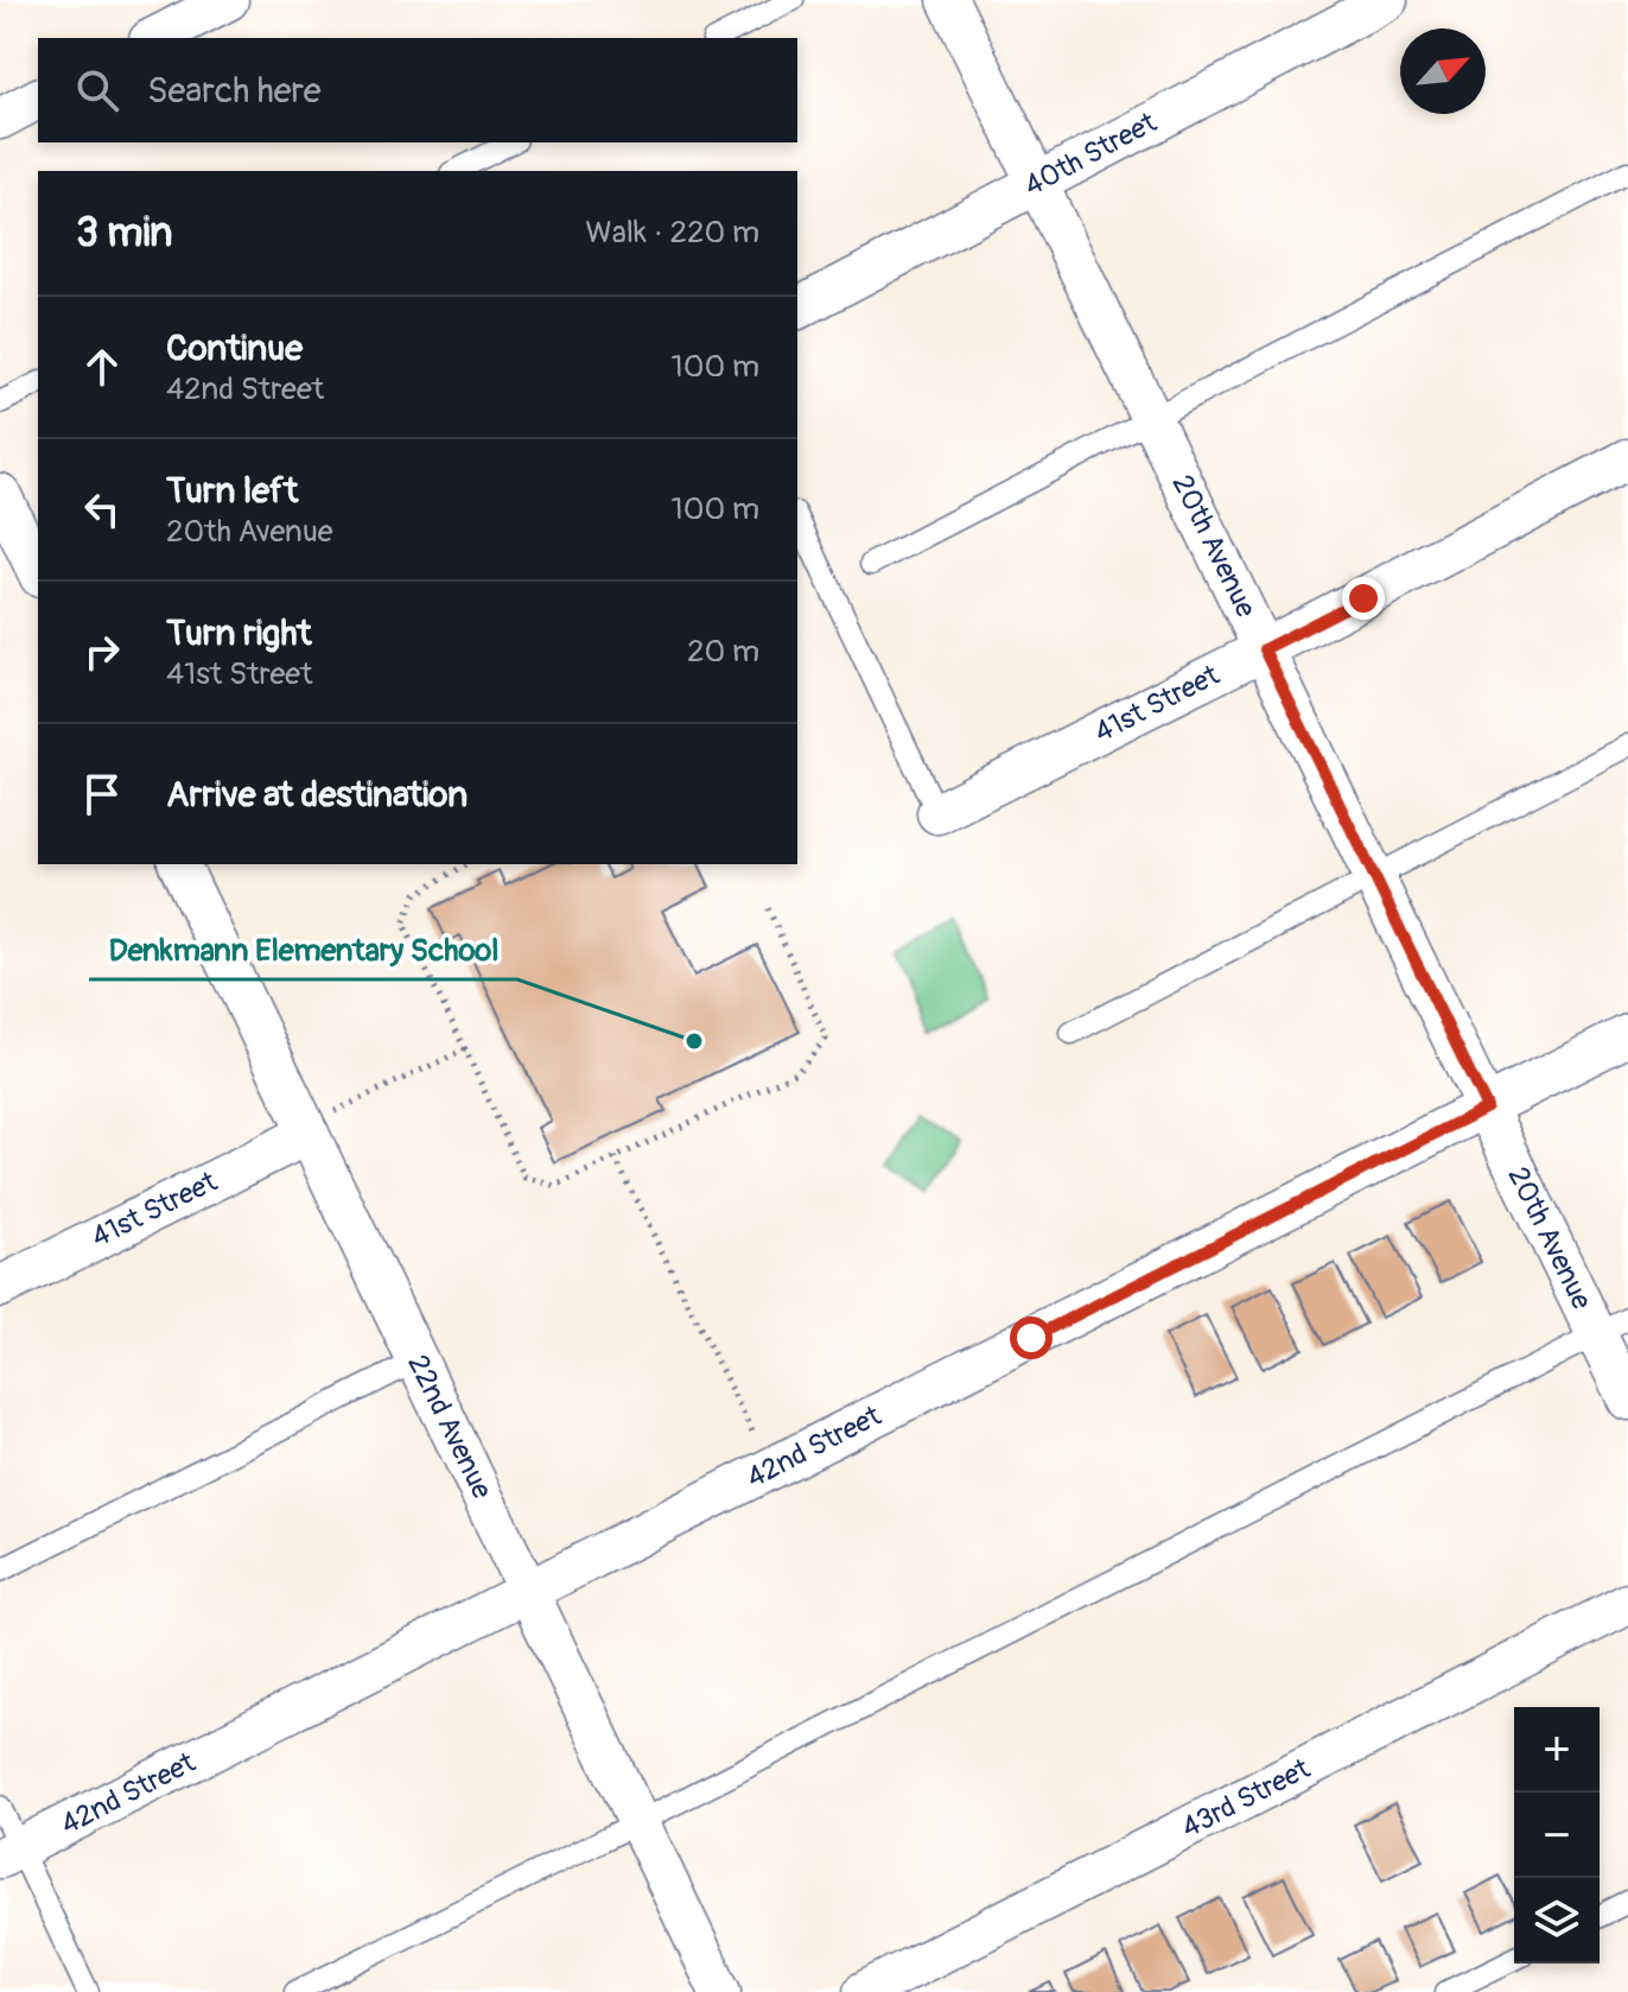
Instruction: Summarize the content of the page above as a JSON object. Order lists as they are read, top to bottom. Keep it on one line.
{"streets":{"street":["40th Street","20th Avenue","41st Street","22nd Avenue","42nd Street","43rd Street"]},"crossings":[["40th Street","20th Avenue"],["20th Avenue","41st Street"],["20th Avenue","42nd Street"],["41st Street","22nd Avenue"],["22nd Avenue","42nd Street"]],"places":["Denkmann Elementary School"],"north":"top right","page":{"search":"Search here","heading":["3 min","Walk · 220 m"],"list":[["Continue","42nd Street","100 m"],["Turn left","20th Avenue","100 m"],["Turn right","41st Street","20 m"],"Arrive at destination"],"map_buttons":["+","−"]}}
